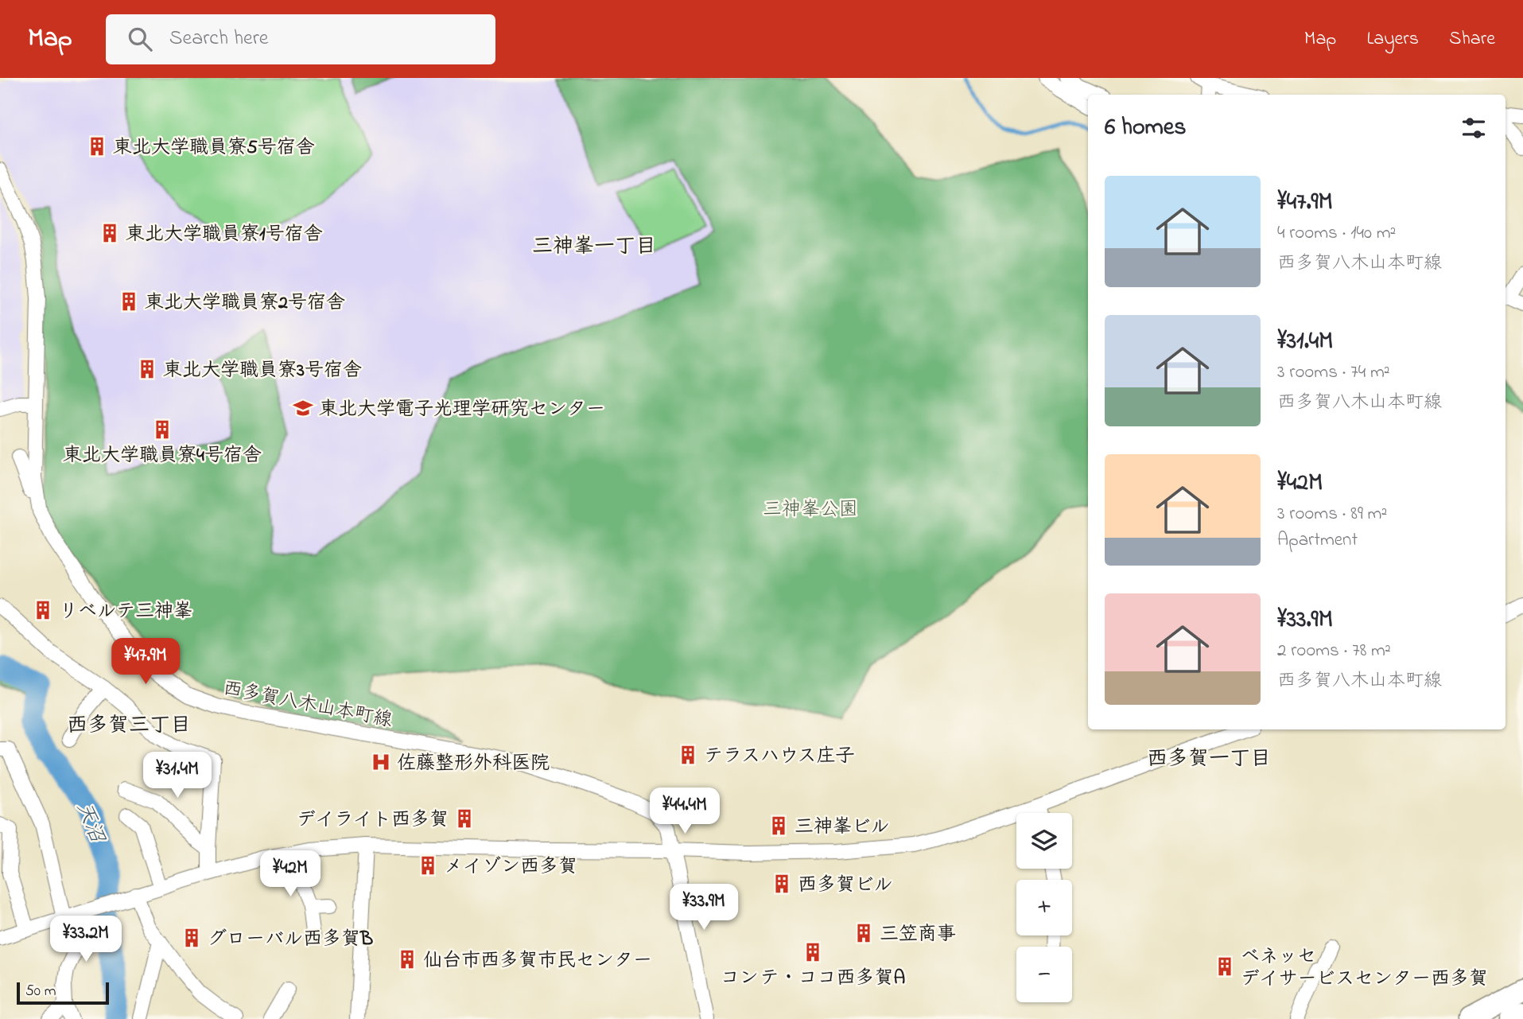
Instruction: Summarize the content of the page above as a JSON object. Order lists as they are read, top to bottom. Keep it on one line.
{"streets":{"street":["西多賀八木山本町線"]},"districts":["三神峯一丁目","西多賀三丁目","西多賀一丁目"],"water":["天沼"],"parks":["三神峯公園"],"places":{"building":["東北大学職員寮5号宿舎","東北大学職員寮1号宿舎","東北大学職員寮2号宿舎","東北大学職員寮3号宿舎","東北大学職員寮4号宿舎","リベルテ三神峯","テラスハウス庄子","デイライト西多賀","三神峯ビル","メイゾン西多賀","西多賀ビル","三笠商事","グローバル西多賀B","コンテ・ココ西多賀A","仙台市西多賀市民センター","ベネッセ デイサービスセンター西多賀"],"school or university":["東北大学電子光理学研究センター"],"hospital":["佐藤整形外科医院"]},"scale_bar":"50 m","page":{"header":"Map","search":"Search here","nav":["Map","Layers","Share"],"heading":"6 homes","list":[{"name":"¥47.9M","note":"4 rooms · 140 m² · 西多賀八木山本町線"},{"name":"¥31.4M","note":"3 rooms · 74 m² · 西多賀八木山本町線"},{"name":"¥42M","note":"3 rooms · 89 m² · Apartment"},{"name":"¥33.9M","note":"2 rooms · 78 m² · 西多賀八木山本町線"}],"price":["¥47.9M","¥31.4M","¥44.4M","¥42M","¥33.9M","¥33.2M"],"map_buttons":["+","−"],"scale":"50 m"}}
